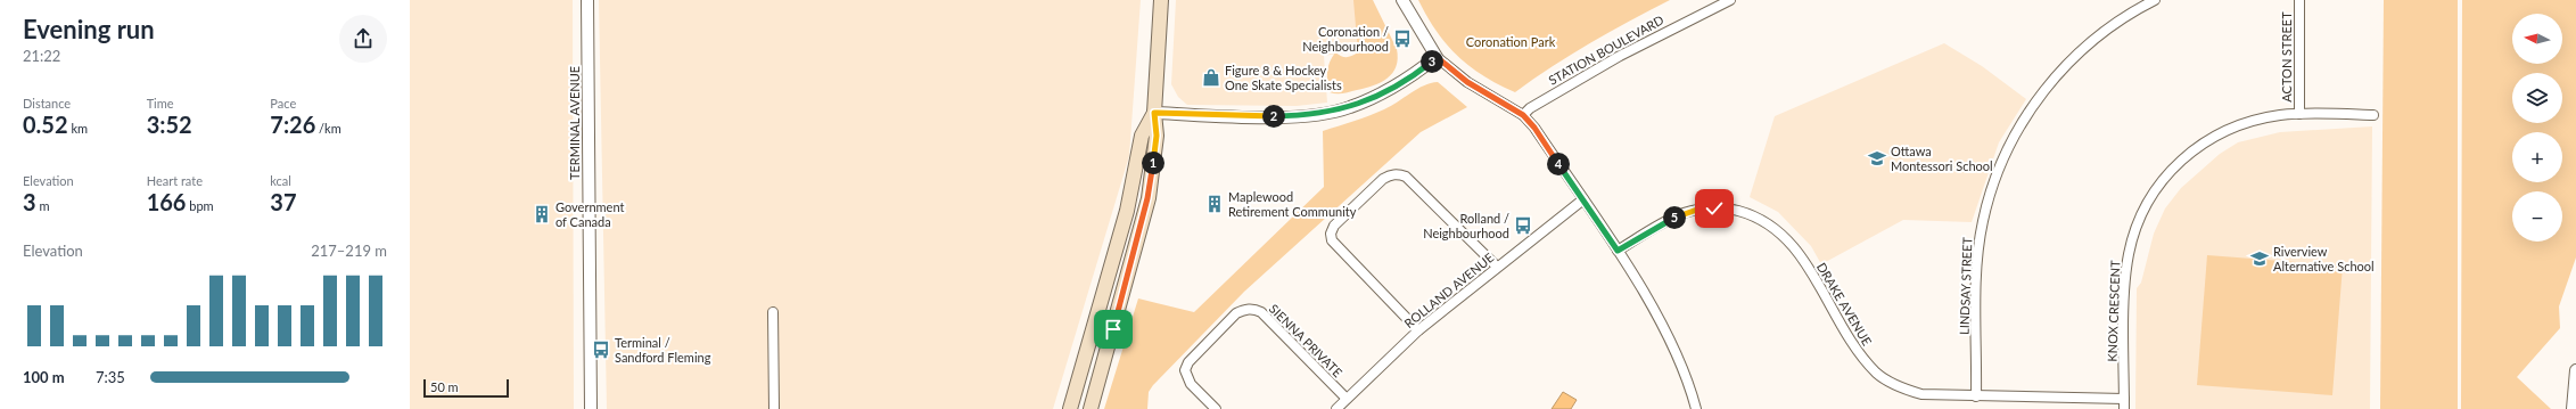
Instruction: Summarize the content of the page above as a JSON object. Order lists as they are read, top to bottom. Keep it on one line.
{"streets":{"street":["STATION BOULEVARD","ACTON STREET","TERMINAL AVENUE","LINDSAY STREET","ROLLAND AVENUE","DRAKE AVENUE","KNOX CRESCENT","SIENNA PRIVATE"]},"crossings":[["ACTON STREET","KNOX CRESCENT"],["LINDSAY STREET","DRAKE AVENUE"],["ROLLAND AVENUE","SIENNA PRIVATE"],["DRAKE AVENUE","KNOX CRESCENT"]],"parks":["Coronation Park"],"places":{"bus stop":["Coronation / Neighbourhood","Rolland / Neighbourhood","Terminal / Sandford Fleming"],"shop":["Figure 8 & Hockey One Skate Specialists"],"school or university":["Ottawa Montessori School","Riverview Alternative School"],"building":["Maplewood Retirement Community","Government of Canada"]},"scale_bar":"50 m","north":"left","page":{"heading":["Evening run","21:22"],"map_buttons":["+","−"],"pins":["3","2","1","4","5"],"stats":[["Distance","0.52 km"],["Time","3:52"],["Pace","7:26 /km"],["Elevation","3 m"],["Heart rate","166 bpm"],["kcal","37"]],"chart":["Elevation","217–219 m"],"list":[{"name":"100 m","note":"7:35"}],"scale":"50 m"}}
